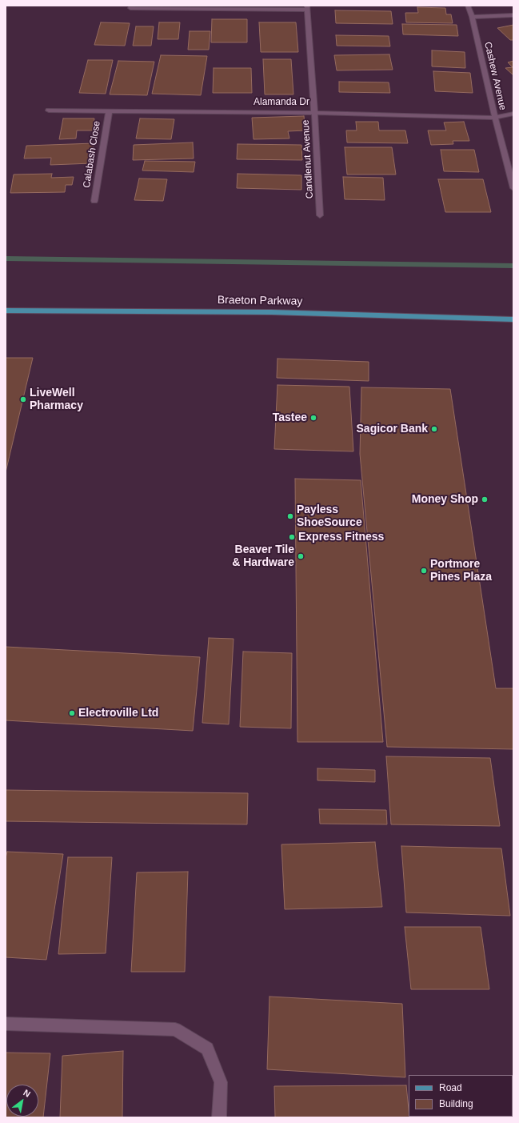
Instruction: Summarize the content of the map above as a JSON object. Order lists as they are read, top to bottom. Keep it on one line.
{"streets":{"main road":["Braeton Parkway"],"street":["Cashew Avenue","Alamanda Dr","Calabash Close","Candlenut Avenue"]},"crossings":[["Cashew Avenue","Alamanda Dr"],["Alamanda Dr","Calabash Close"],["Alamanda Dr","Candlenut Avenue"]],"places":["LiveWell Pharmacy","Tastee","Sagicor Bank","Money Shop","Payless ShoeSource","Express Fitness","Beaver Tile & Hardware","Portmore Pines Plaza","Electroville Ltd"],"legend":["Road","Building"],"north":"top right"}
